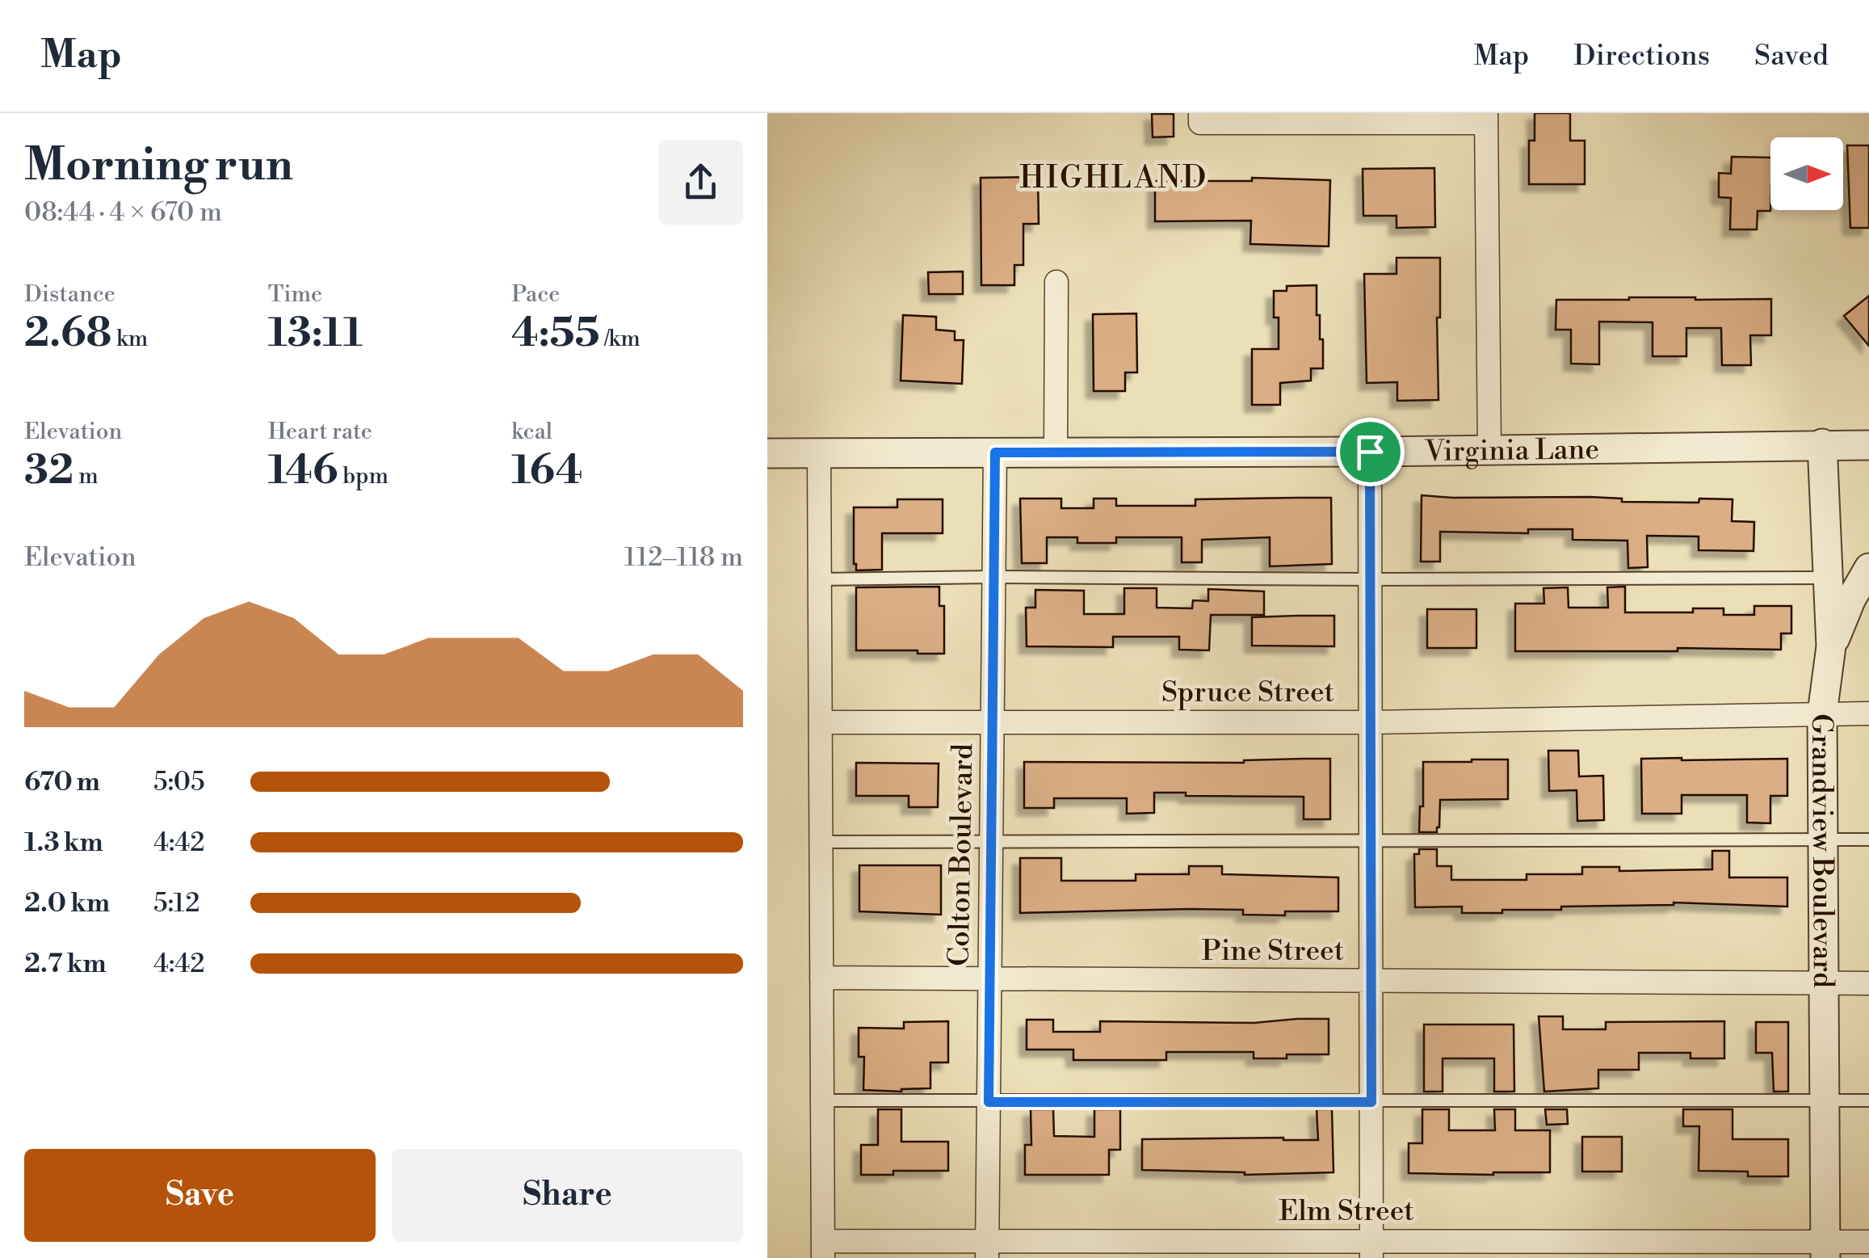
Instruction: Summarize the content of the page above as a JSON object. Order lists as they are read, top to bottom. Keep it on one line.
{"streets":{"street":["Virginia Lane","Spruce Street","Grandview Boulevard","Colton Boulevard","Pine Street","Elm Street"]},"crossings":[["Virginia Lane","Grandview Boulevard"],["Virginia Lane","Colton Boulevard"],["Spruce Street","Grandview Boulevard"],["Spruce Street","Colton Boulevard"],["Grandview Boulevard","Pine Street"],["Grandview Boulevard","Elm Street"],["Colton Boulevard","Pine Street"],["Colton Boulevard","Elm Street"]],"districts":["HIGHLAND"],"north":"right","page":{"header":"Map","nav":["Map","Directions","Saved"],"heading":["Morning run","08:44 · 4 × 670 m"],"stats":[["Distance","2.68 km"],["Time","13:11"],["Pace","4:55 /km"],["Elevation","32 m"],["Heart rate","146 bpm"],["kcal","164"]],"chart":["Elevation","112–118 m"],"list":[{"name":"670 m","note":"5:05"},{"name":"1.3 km","note":"4:42"},{"name":"2.0 km","note":"5:12"},{"name":"2.7 km","note":"4:42"}],"buttons":["Save","Share"]}}
